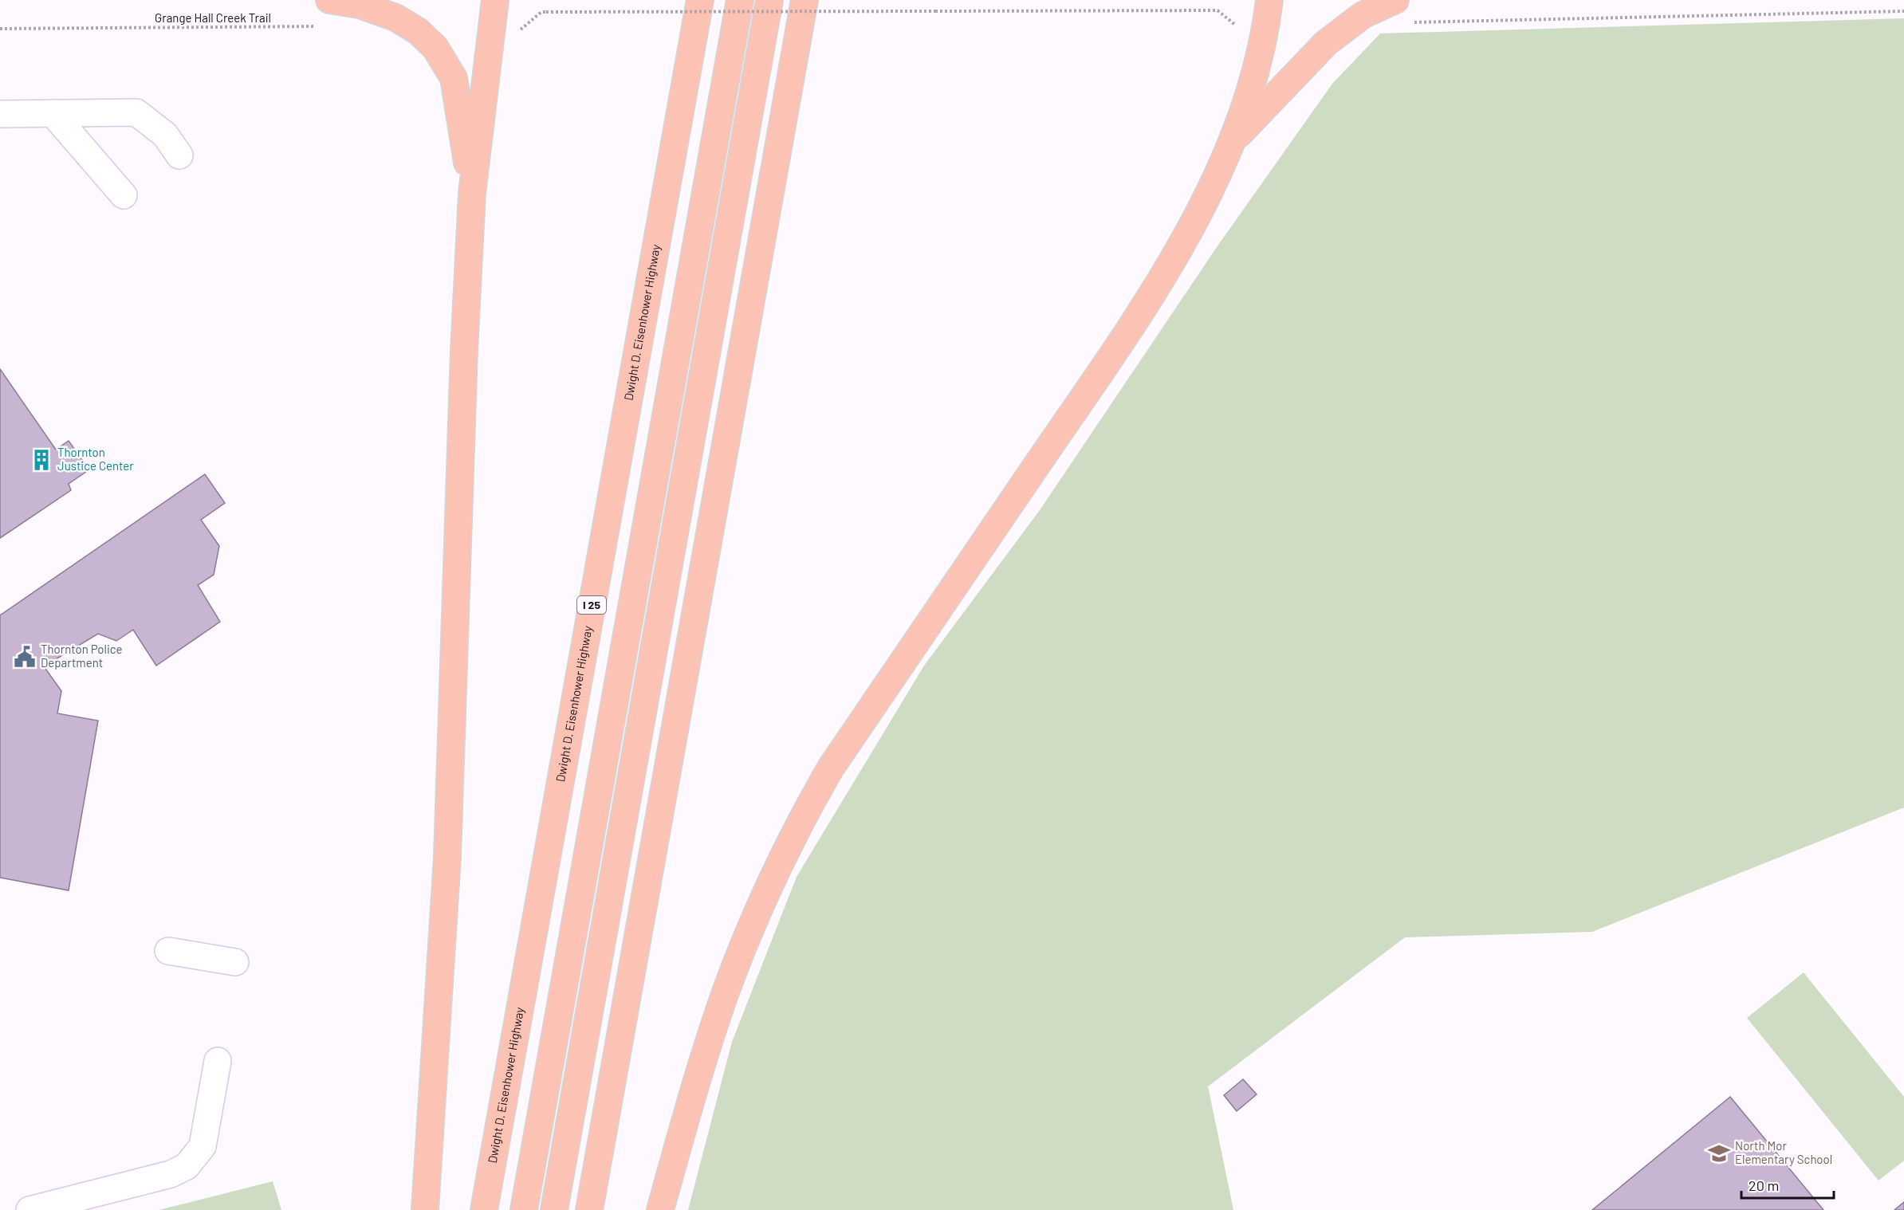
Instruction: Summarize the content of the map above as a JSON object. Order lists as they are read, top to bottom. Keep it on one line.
{"streets":{"highway":["Dwight D. Eisenhower Highway","I 25"],"path":["Grange Hall Creek Trail"]},"places":{"building":["Thornton Justice Center"],"public building":["Thornton Police Department"],"school or university":["North Mor Elementary School"]},"scale_bar":"20 m"}
